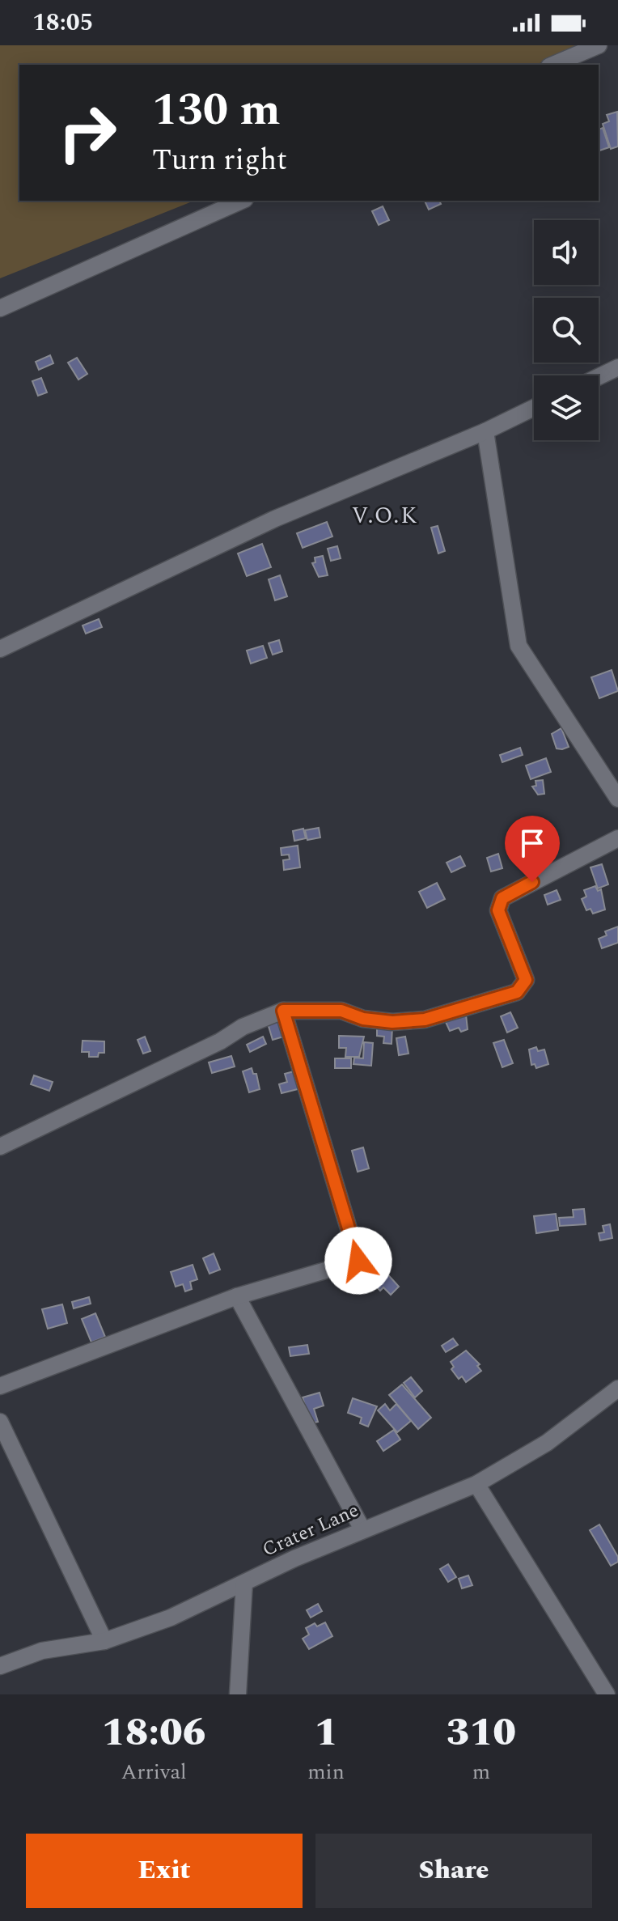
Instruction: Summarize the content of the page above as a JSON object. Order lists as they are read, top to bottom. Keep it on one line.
{"streets":{"street":["Crater Lane"]},"districts":["V.O.K"],"page":{"status":"18:05","turn":["130 m","Turn right"],"eta":["18:06","Arrival","1","min","310","m"],"buttons":["Exit","Share"]}}
